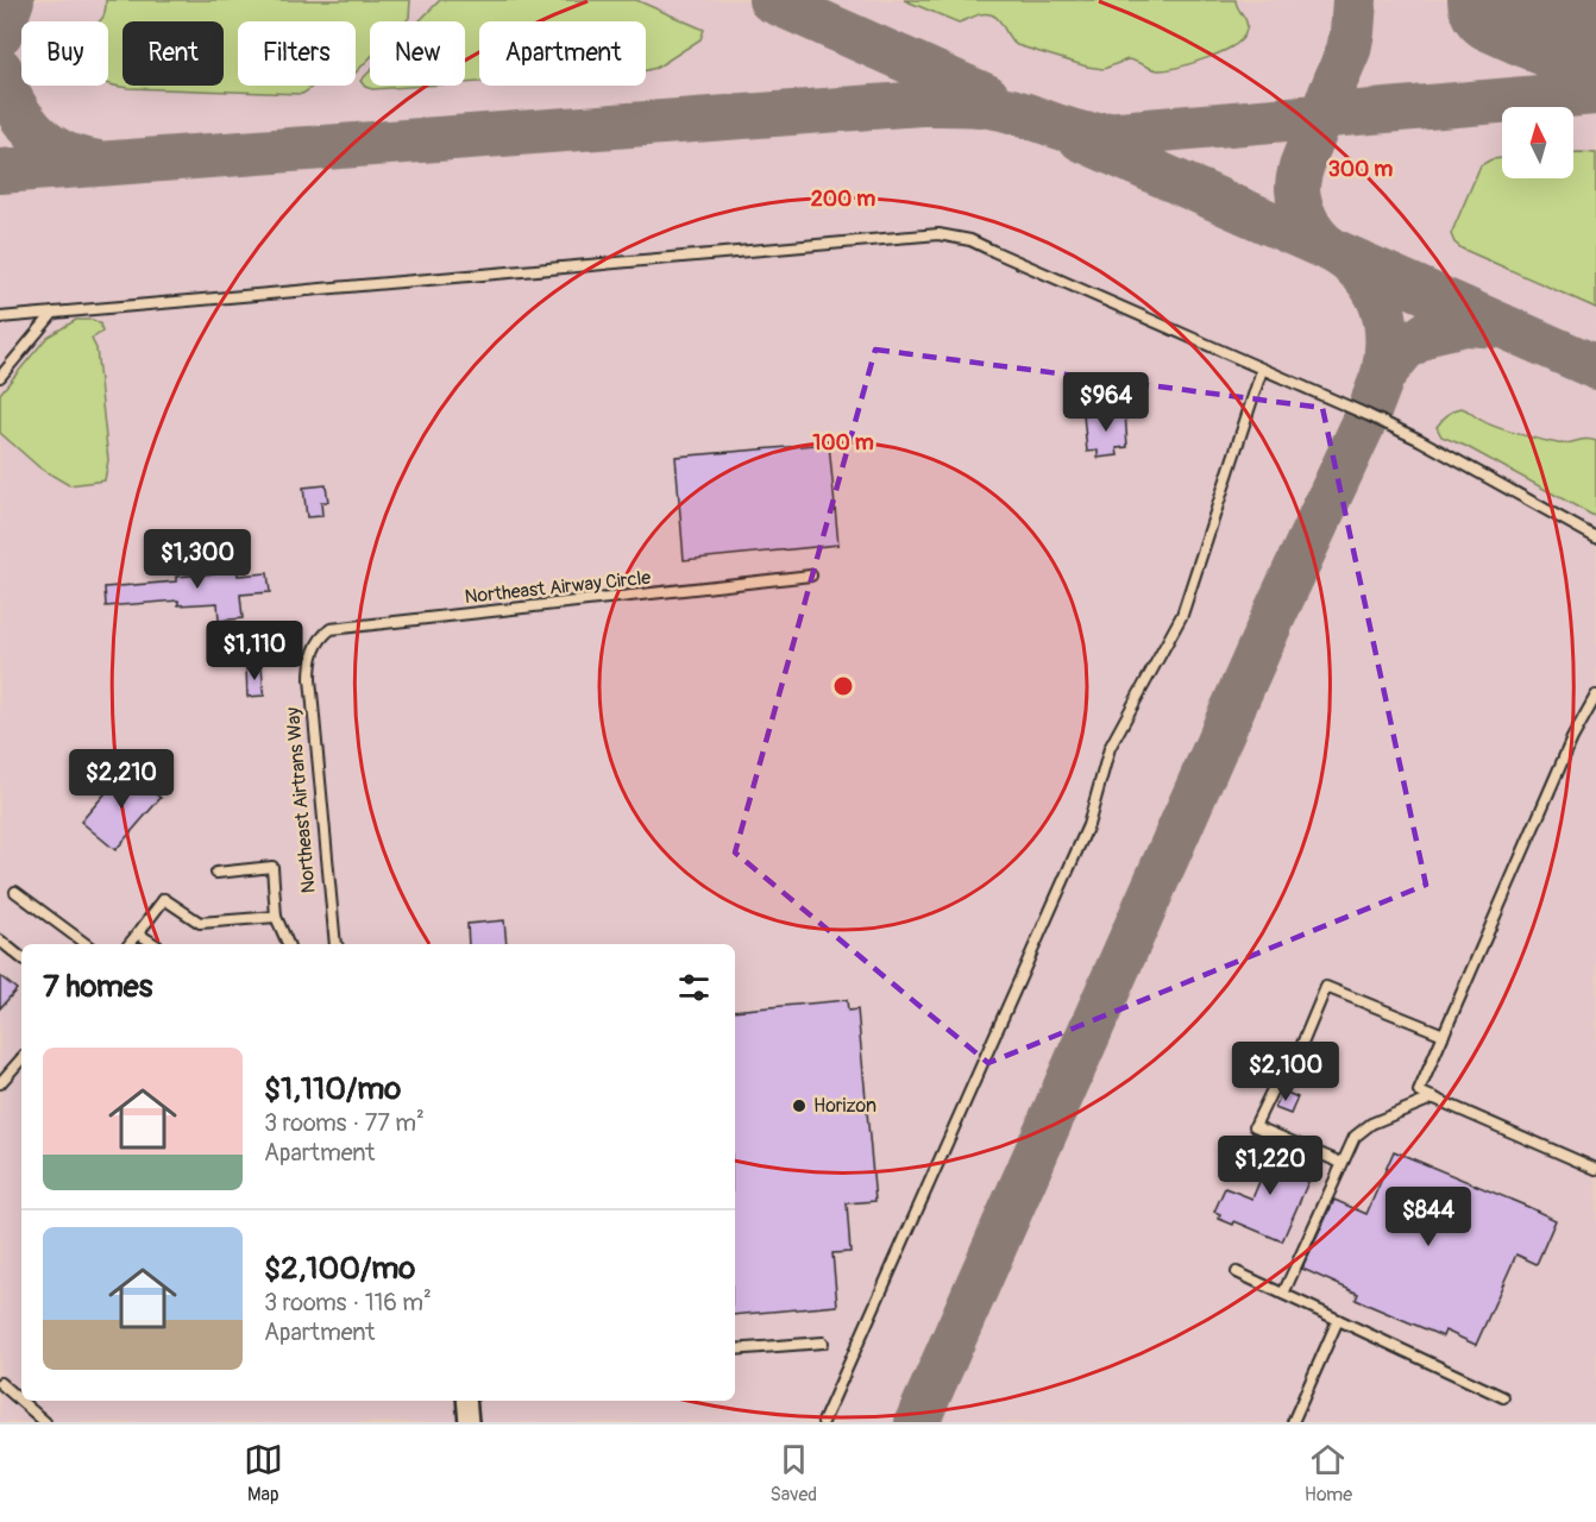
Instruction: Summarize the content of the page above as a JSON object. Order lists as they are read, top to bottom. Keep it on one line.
{"streets":{"lane":["Northeast Airway Circle","Northeast Airtrans Way"]},"crossings":[["Northeast Airway Circle","Northeast Airtrans Way"]],"places":["Horizon"],"north":"top","page":{"chip":["Buy","Rent","Filters","New","Apartment"],"price":["$964","$1,300","$1,110","$2,210","$2,100","$1,220","$844"],"heading":"7 homes","list":[{"name":"$1,110/mo","note":"3 rooms · 77 m² · Apartment"},{"name":"$2,100/mo","note":"3 rooms · 116 m² · Apartment"}],"tabs":["Map","Saved","Home"]},"rings":["300 m","200 m","100 m"]}
